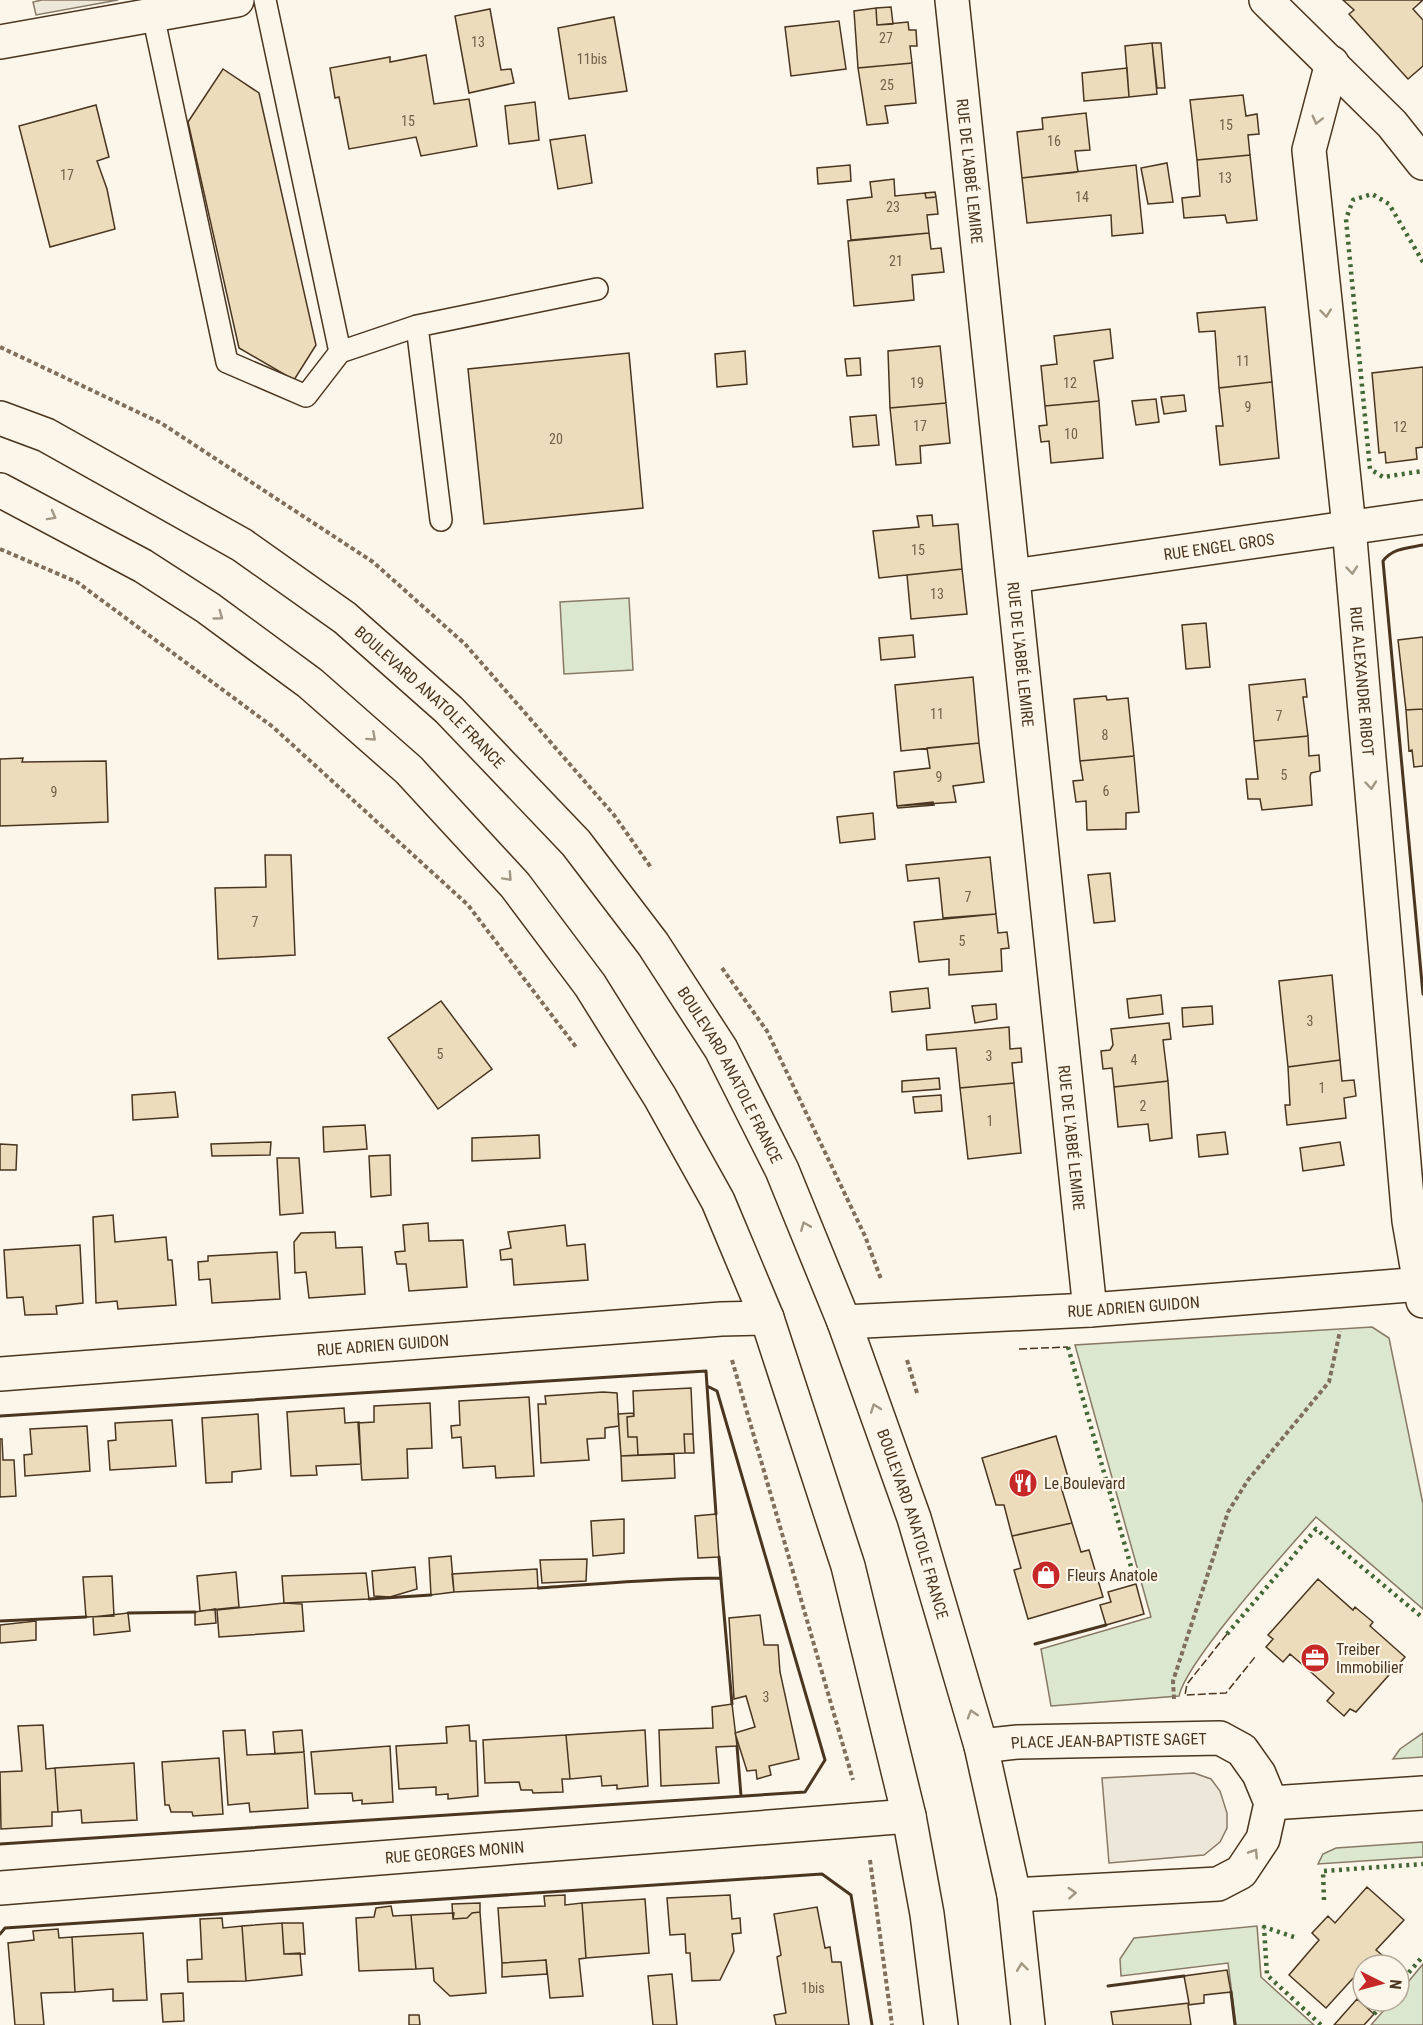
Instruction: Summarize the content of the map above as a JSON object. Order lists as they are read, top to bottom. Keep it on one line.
{"streets":{"street":["RUE DE L'ABBÉ LEMIRE","RUE ENGEL GROS","RUE ALEXANDRE RIBOT","BOULEVARD ANATOLE FRANCE","RUE ADRIEN GUIDON","PLACE JEAN-BAPTISTE SAGET","RUE GEORGES MONIN"]},"crossings":[["RUE DE L'ABBÉ LEMIRE","RUE ENGEL GROS"],["RUE DE L'ABBÉ LEMIRE","RUE ADRIEN GUIDON"],["RUE ENGEL GROS","RUE ALEXANDRE RIBOT"],["RUE ALEXANDRE RIBOT","RUE ADRIEN GUIDON"],["BOULEVARD ANATOLE FRANCE","RUE ADRIEN GUIDON"],["BOULEVARD ANATOLE FRANCE","PLACE JEAN-BAPTISTE SAGET"]],"one_way":["RUE ALEXANDRE RIBOT"],"places":{"restaurant":["Le Boulevard"],"shop":["Fleurs Anatole"],"office":["Treiber Immobilier"]},"house_numbers":["27","13","11bis","25","15","15","16","17","13","14","23","21","11","19","12","9","17","12","10","20","15","13","11","7","8","5","9","6","9","7","7","5","3","5","3","4","1","2","1","3","1bis"],"north":"right"}
